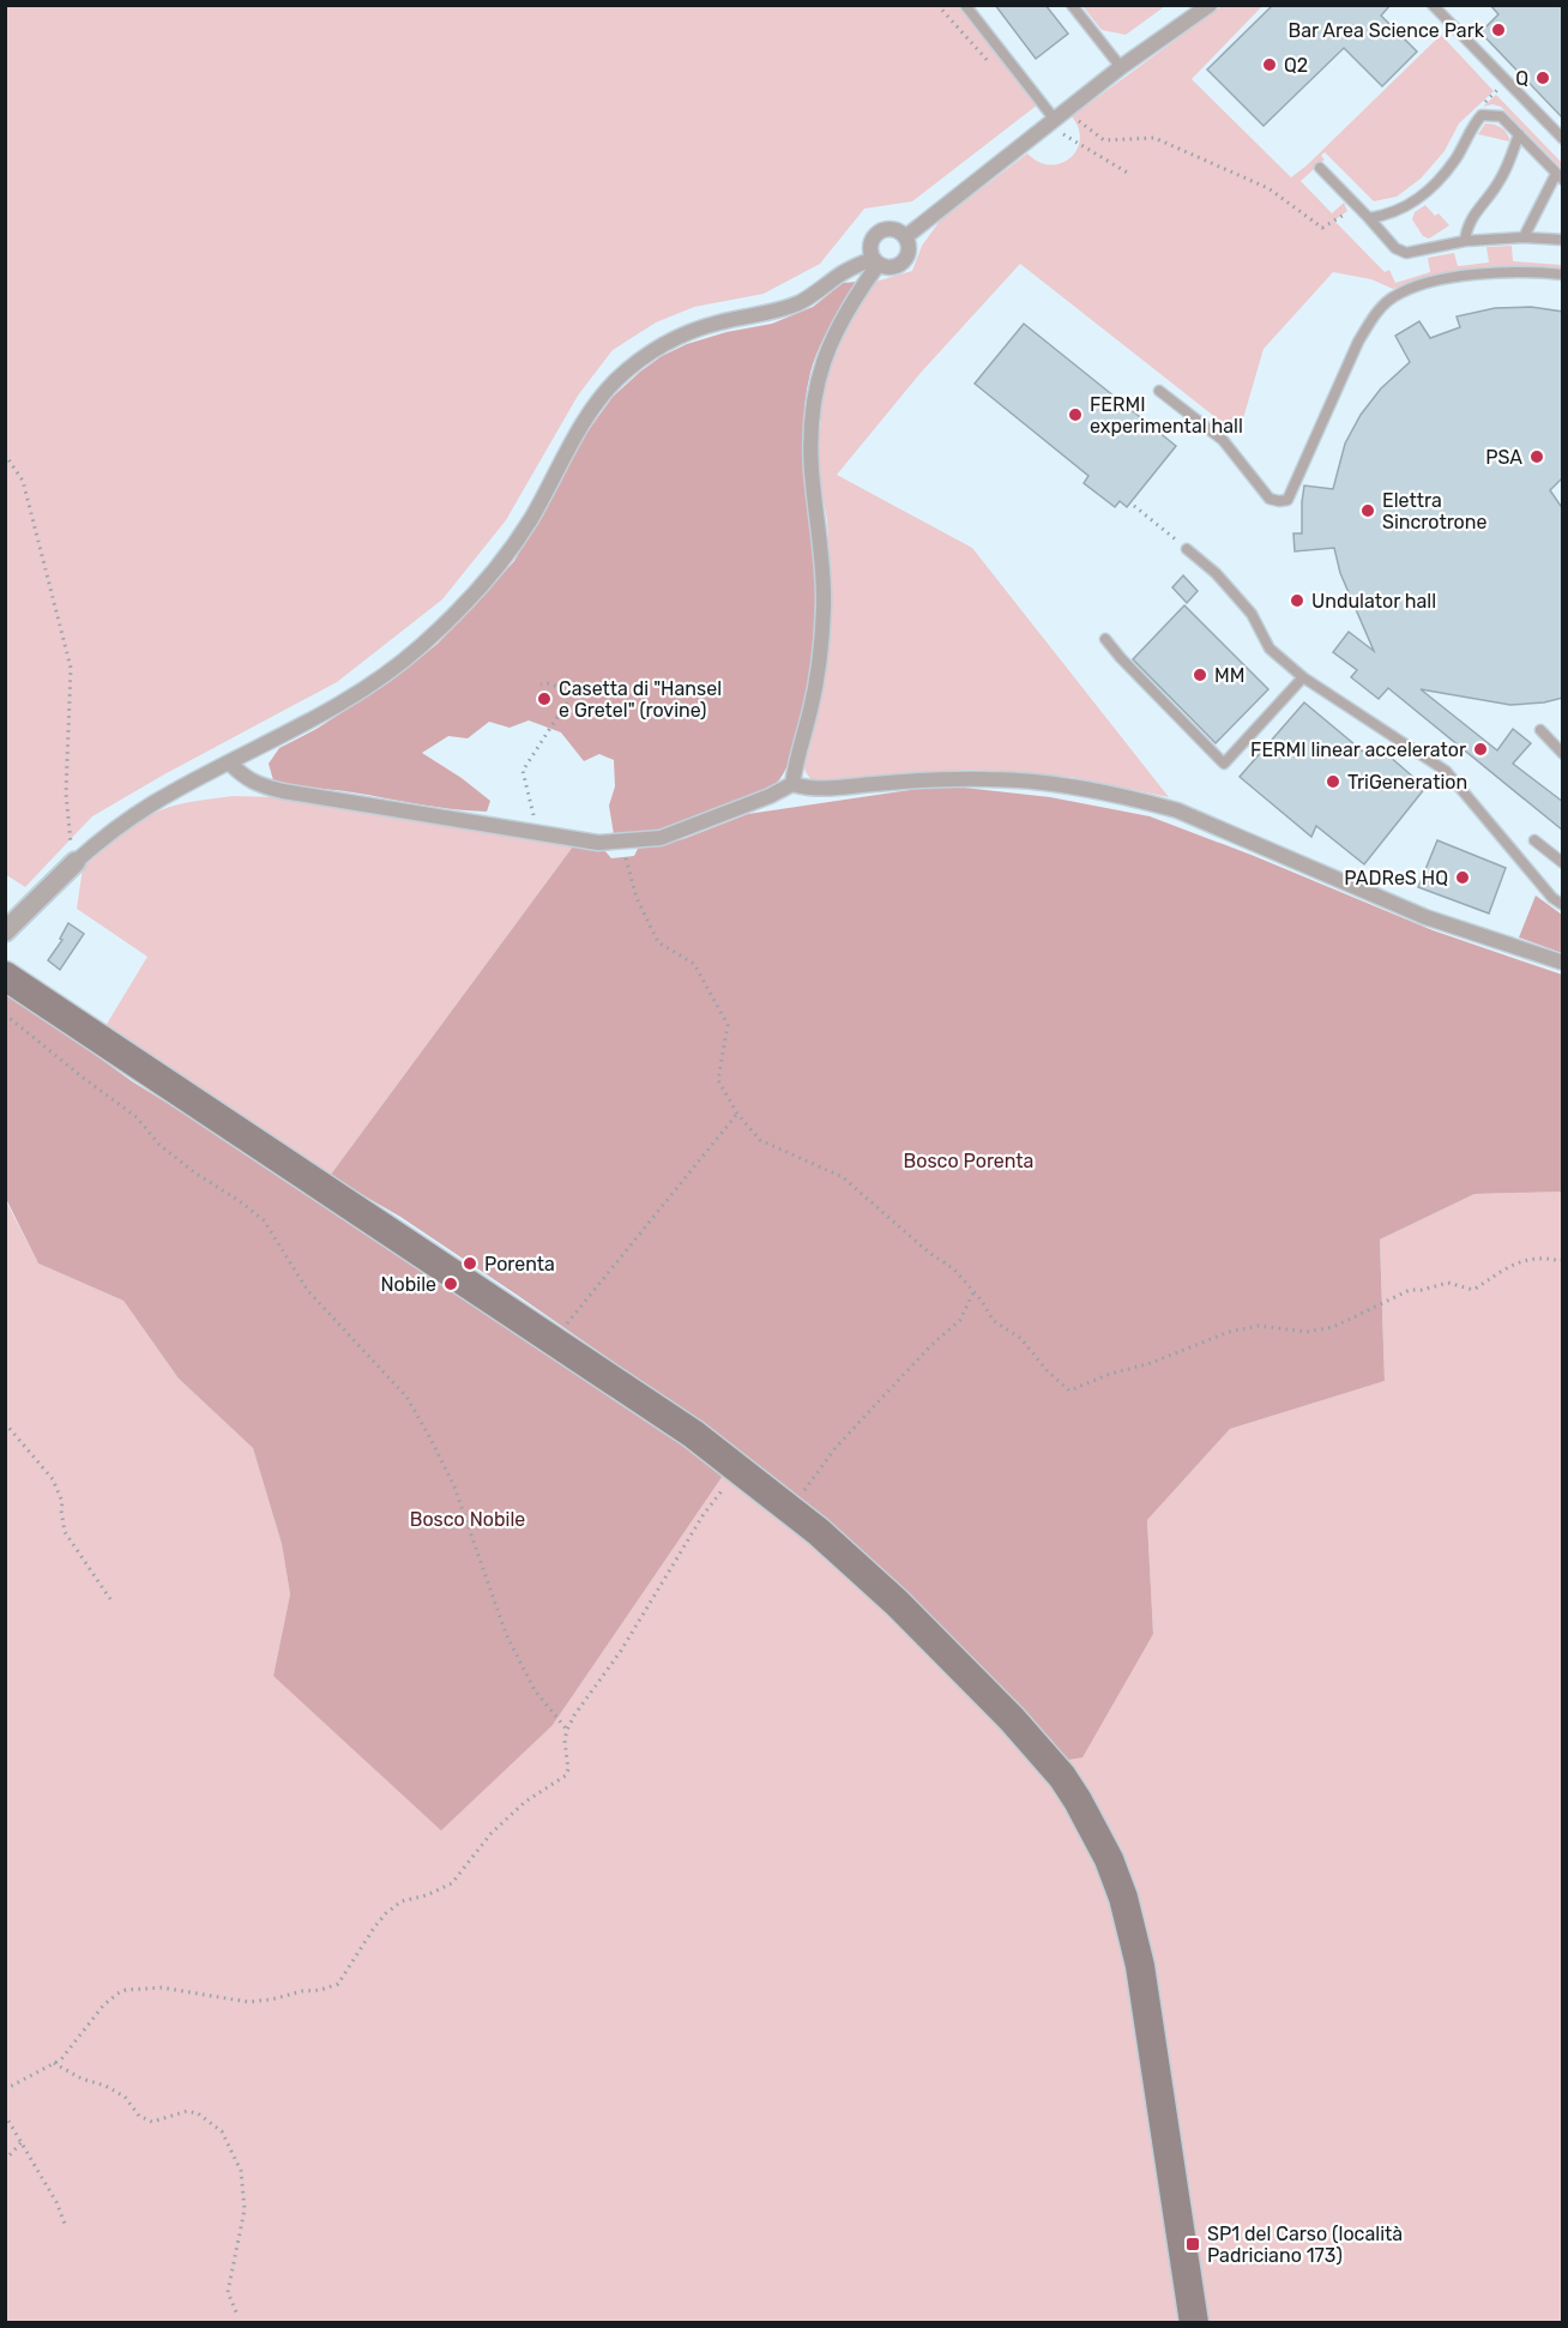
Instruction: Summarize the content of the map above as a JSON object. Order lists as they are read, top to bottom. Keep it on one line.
{"parks":["Bosco Porenta","Bosco Nobile"],"places":{"other":["Bar Area Science Park","Q2","Q","FERMI experimental hall","PSA","Elettra Sincrotrone","Undulator hall","MM","Casetta di \"Hansel e Gretel\" (rovine)","FERMI linear accelerator","TriGeneration","PADReS HQ","Porenta","Nobile"],"transit":["SP1 del Carso (località Padriciano 173)"]}}
